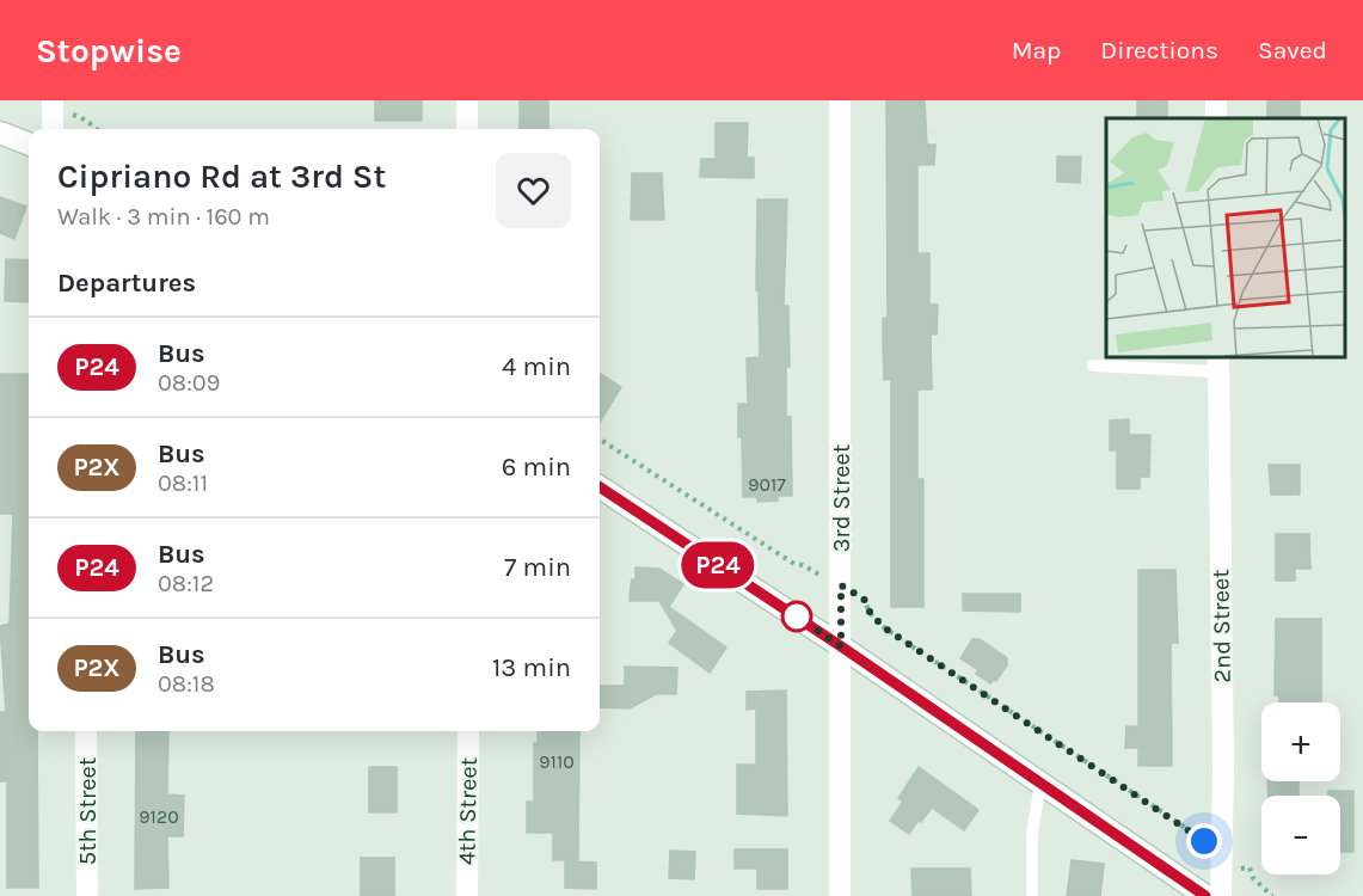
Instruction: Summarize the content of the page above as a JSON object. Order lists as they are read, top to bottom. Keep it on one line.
{"streets":{"street":["3rd Street","2nd Street","5th Street","4th Street"]},"lines":["bus line P24"],"house_numbers":["9017","9110","9120"],"page":{"header":"Stopwise","nav":["Map","Directions","Saved"],"on_map":"P24","heading":[["Cipriano Rd at 3rd St","Walk · 3 min · 160 m"],"Departures"],"list":[{"mark":"P24","name":"Bus","note":"08:09","value":"4 min"},{"mark":"P2X","name":"Bus","note":"08:11","value":"6 min"},{"mark":"P24","name":"Bus","note":"08:12","value":"7 min"},{"mark":"P2X","name":"Bus","note":"08:18","value":"13 min"}],"map_buttons":["+","−"]}}
